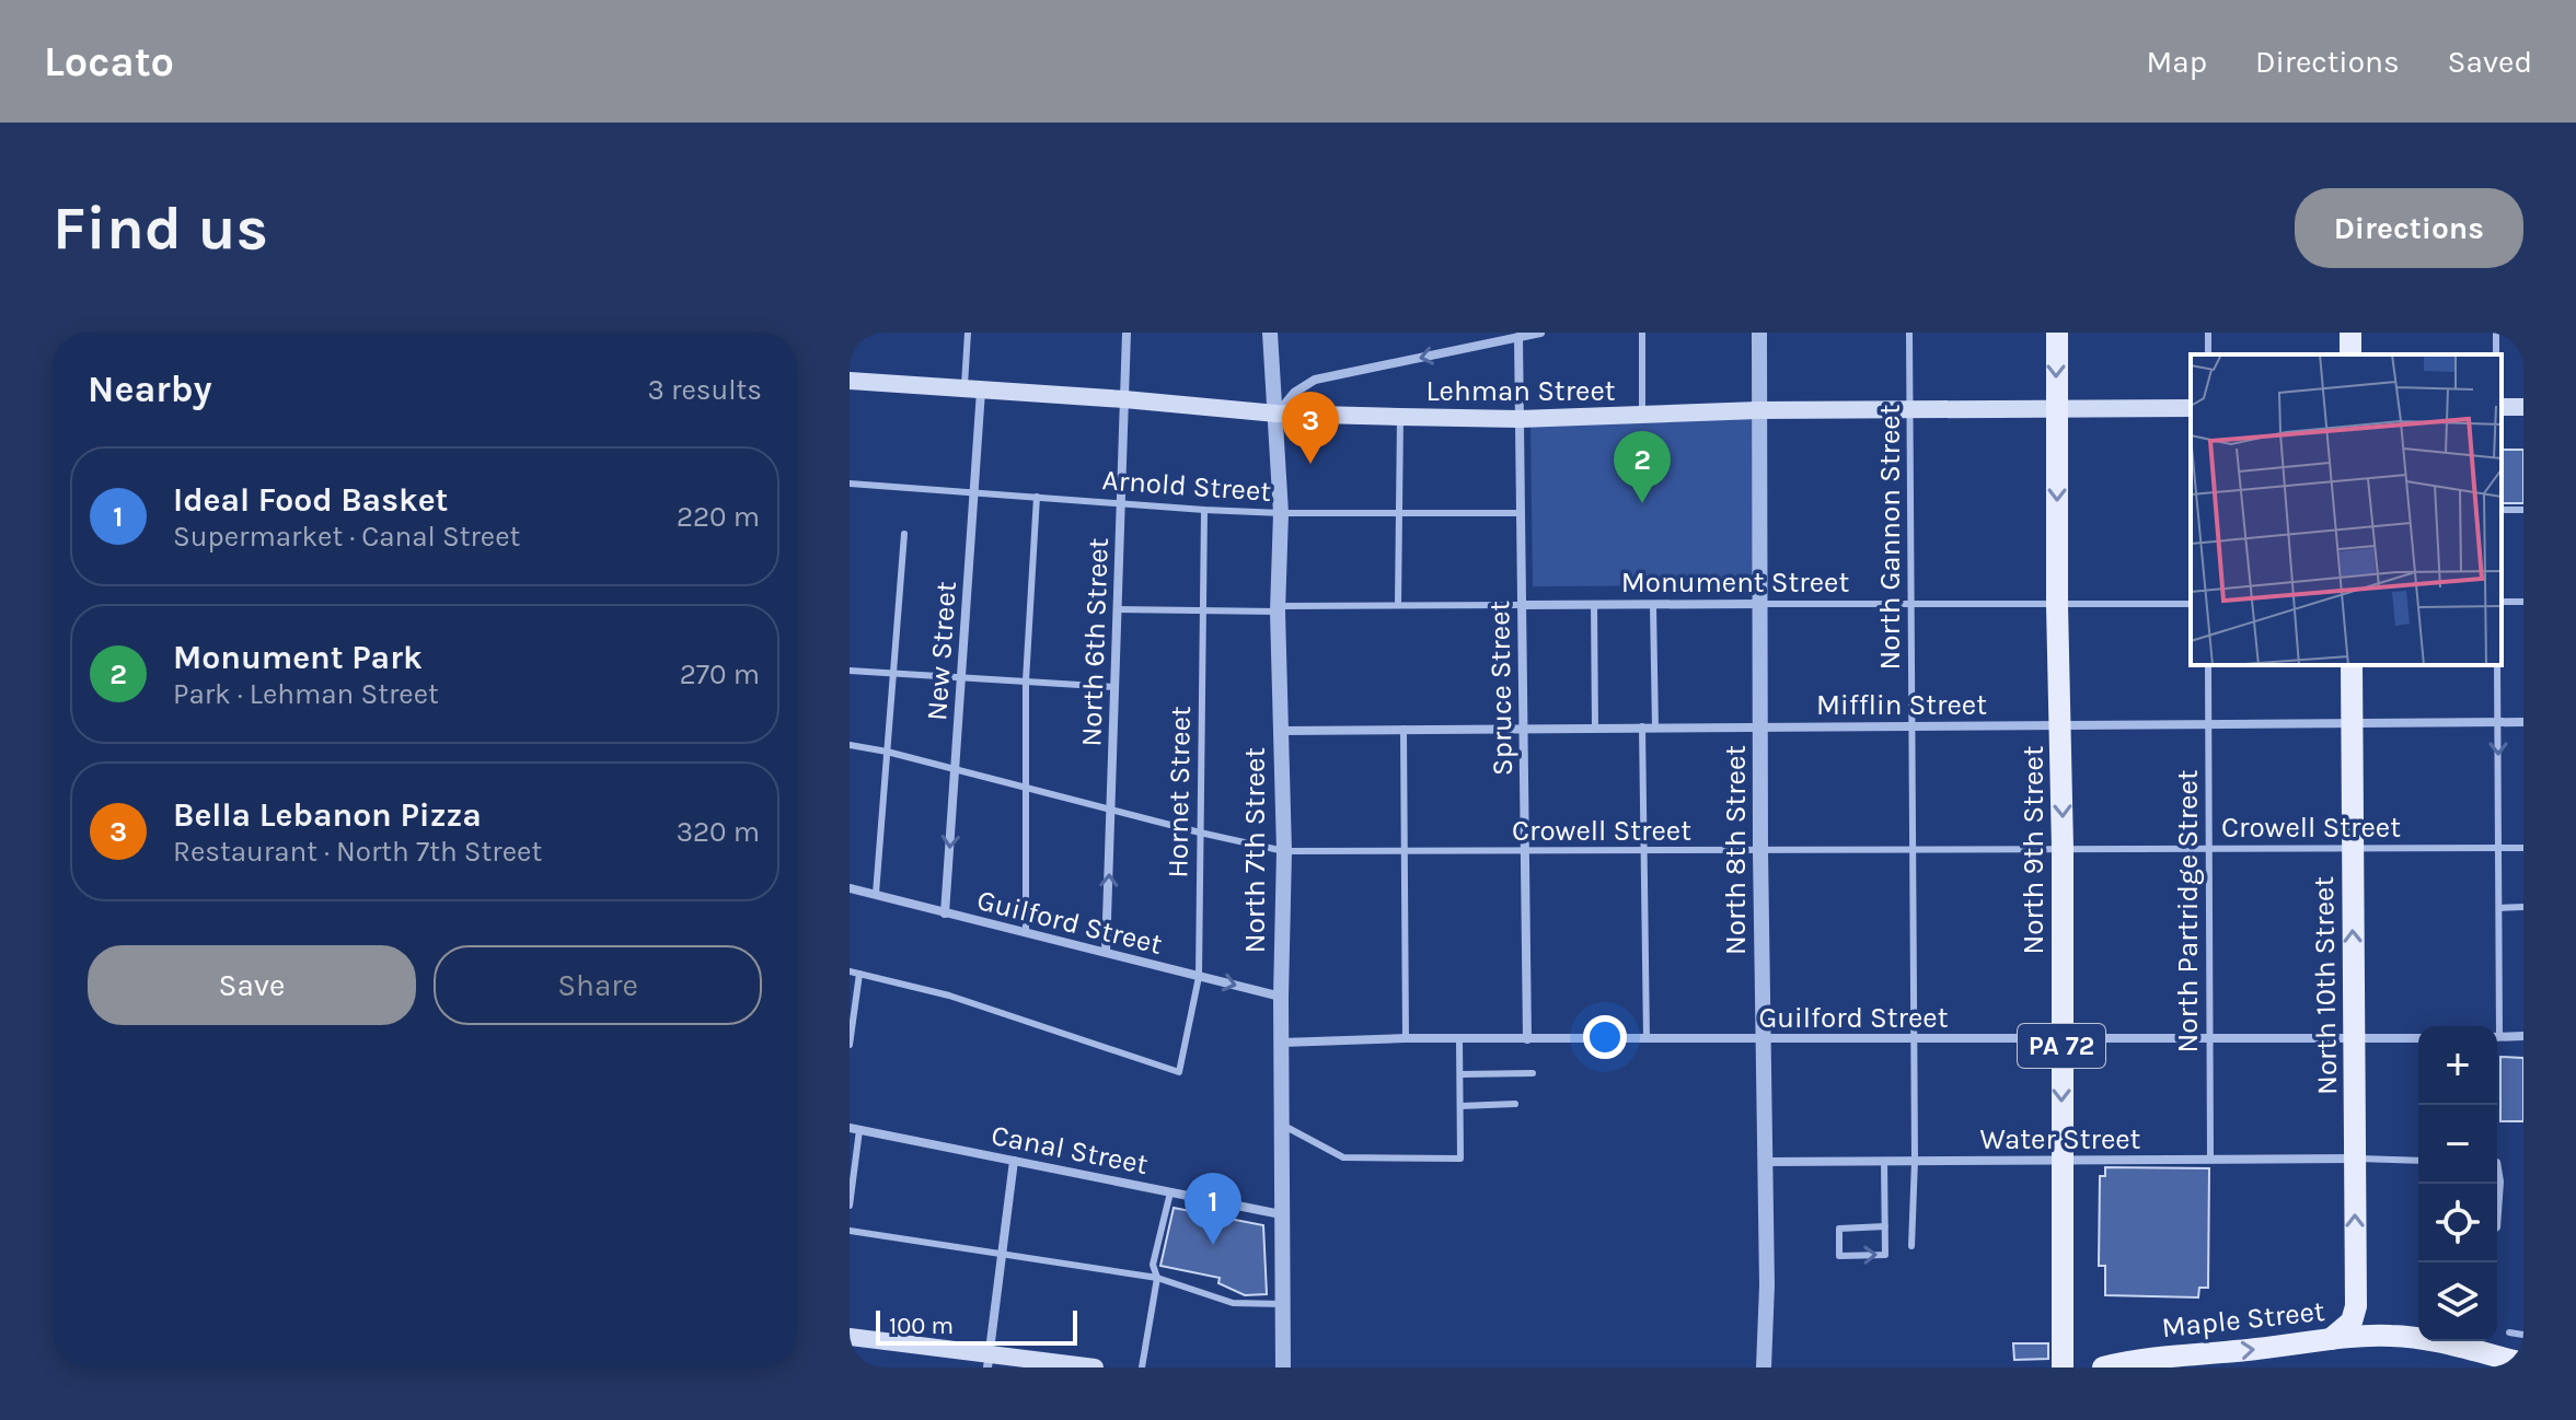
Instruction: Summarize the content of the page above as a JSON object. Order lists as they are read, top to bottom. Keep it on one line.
{"streets":{"main road":["Lehman Street","North 9th Street","North 10th Street","PA 72","Maple Street"],"street":["Monument Street","North 6th Street","New Street","Spruce Street","Mifflin Street","North 7th Street","North 8th Street","Guilford Street","Water Street","Canal Street"],"lane":["Arnold Street","North Gannon Street","Hornet Street","Crowell Street","North Partridge Street"]},"crossings":[["Lehman Street","North Gannon Street"],["Lehman Street","North 6th Street"],["Lehman Street","New Street"],["Lehman Street","Spruce Street"],["Lehman Street","North 7th Street"],["Lehman Street","North 8th Street"],["Lehman Street","North 9th Street"],["Arnold Street","North 6th Street"],["Arnold Street","New Street"],["Arnold Street","Spruce Street"],["Arnold Street","Hornet Street"],["Arnold Street","North 7th Street"],["North Gannon Street","Monument Street"],["North Gannon Street","Mifflin Street"],["North Gannon Street","Crowell Street"],["North Gannon Street","Guilford Street"],["North Gannon Street","Water Street"],["Monument Street","North 6th Street"],["Monument Street","Spruce Street"],["Monument Street","Hornet Street"],["Monument Street","North 7th Street"],["Monument Street","North 8th Street"],["Monument Street","North 9th Street"],["North 6th Street","Crowell Street"],["North 6th Street","Guilford Street"],["New Street","Crowell Street"],["New Street","Guilford Street"],["Spruce Street","Mifflin Street"],["Spruce Street","Crowell Street"],["Spruce Street","Guilford Street"],["Mifflin Street","North 7th Street"],["Mifflin Street","North 8th Street"],["Mifflin Street","North 9th Street"],["Mifflin Street","North Partridge Street"],["Mifflin Street","North 10th Street"],["Hornet Street","Crowell Street"],["Hornet Street","Guilford Street"],["Crowell Street","North 7th Street"],["Crowell Street","North 8th Street"],["Crowell Street","North 9th Street"],["Crowell Street","North Partridge Street"],["Crowell Street","North 10th Street"],["North 7th Street","Guilford Street"],["North 7th Street","Canal Street"],["North 8th Street","Guilford Street"],["North 8th Street","Water Street"],["North 9th Street","Guilford Street"],["North 9th Street","Water Street"],["North Partridge Street","Guilford Street"],["North Partridge Street","Water Street"],["Guilford Street","North 10th Street"],["North 10th Street","Water Street"],["North 10th Street","Maple Street"]],"one_way":["North 9th Street","North 10th Street","Maple Street"],"scale_bar":"100 m","page":{"header":"Locato","nav":["Map","Directions","Saved"],"buttons":["Directions",["Save","Share"]],"title":"Find us","heading":["Nearby","3 results"],"pins":["3","2","1"],"list":[{"mark":"1","name":"Ideal Food Basket","note":"Supermarket · Canal Street","value":"220 m"},{"mark":"2","name":"Monument Park","note":"Park · Lehman Street","value":"270 m"},{"mark":"3","name":"Bella Lebanon Pizza","note":"Restaurant · North 7th Street","value":"320 m"}],"map_buttons":["+","−"],"scale":"100 m"}}
